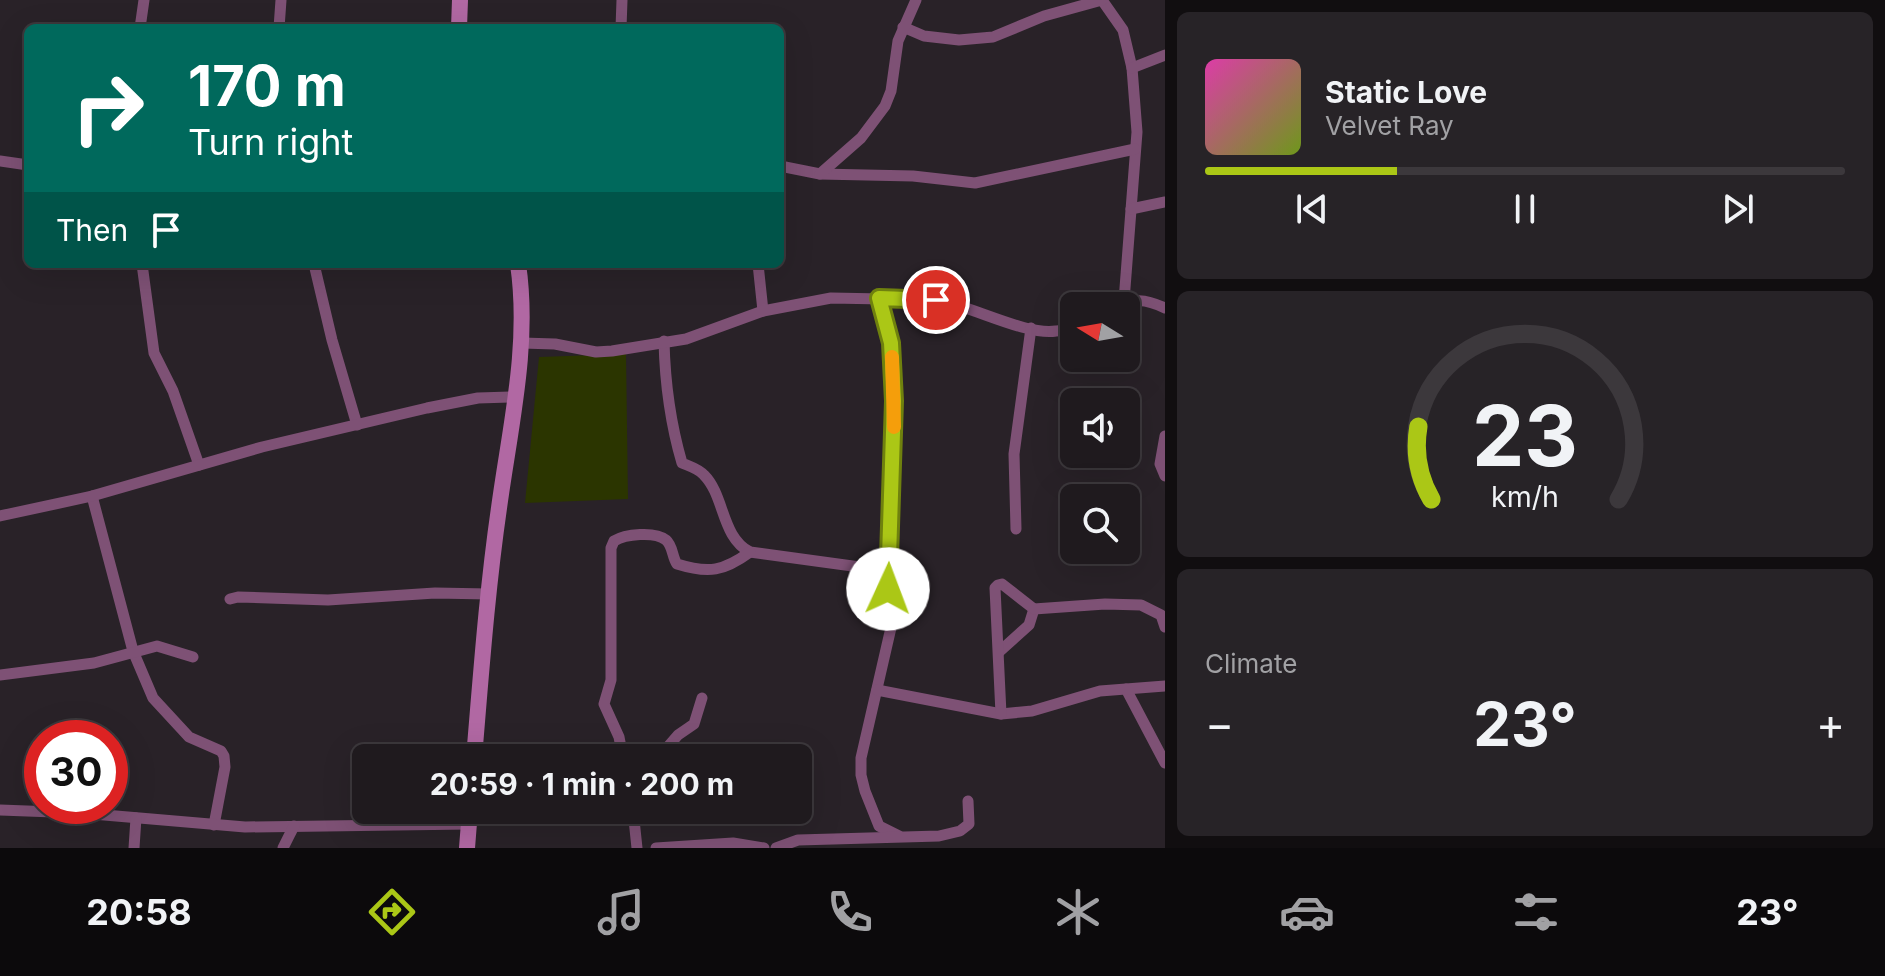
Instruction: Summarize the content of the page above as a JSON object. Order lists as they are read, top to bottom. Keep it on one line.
{"north":"left","page":{"turn":["170 m","Turn right"],"song":["Static Love","Velvet Ray"],"then":"Then","tile":"Climate","heat":["−","23°","+"],"limit":"30","trip":"20:59 · 1 min · 200 m","tabs":["20:58","23°"],"gauge":["23","km/h"]}}
